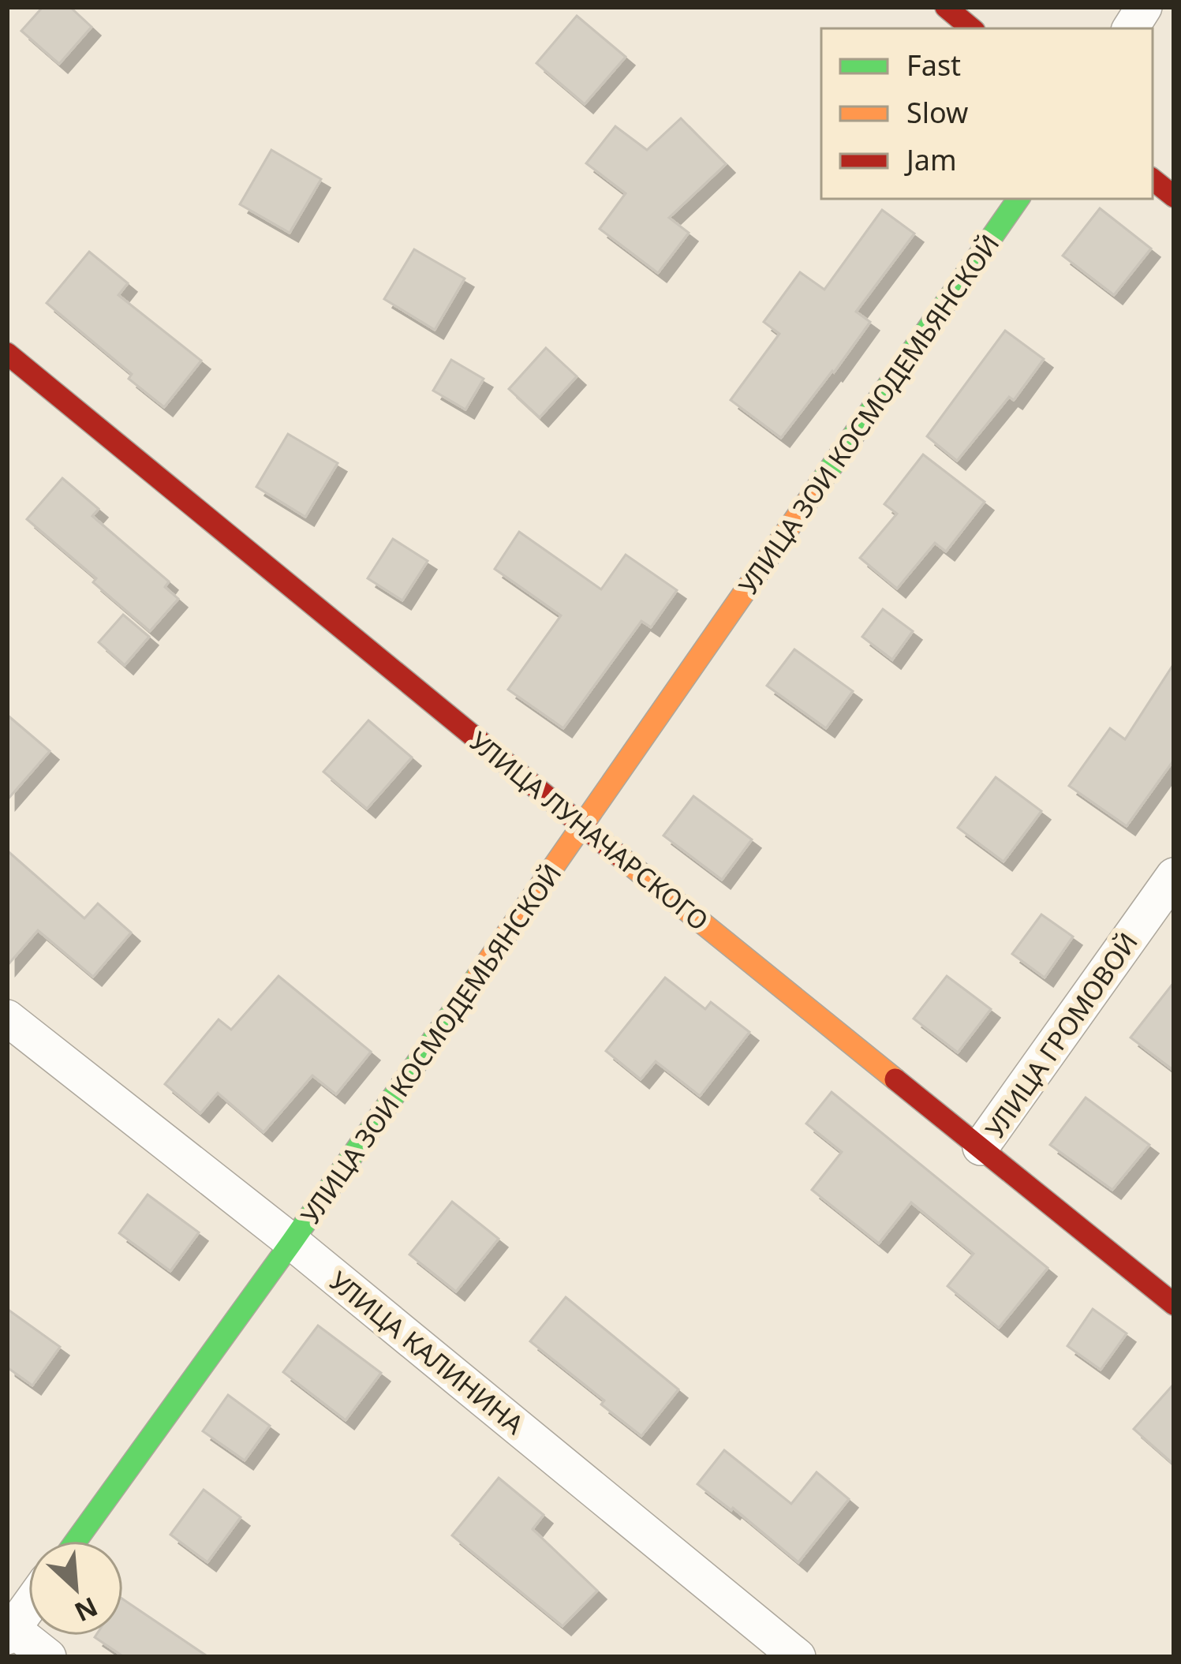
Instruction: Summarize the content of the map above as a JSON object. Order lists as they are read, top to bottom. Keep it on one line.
{"streets":{"street":["УЛИЦА ЗОИ КОСМОДЕМЬЯНСКОЙ","УЛИЦА ЛУНАЧАРСКОГО","УЛИЦА ГРОМОВОЙ","УЛИЦА КАЛИНИНА"]},"crossings":[["УЛИЦА ЗОИ КОСМОДЕМЬЯНСКОЙ","УЛИЦА ЛУНАЧАРСКОГО"],["УЛИЦА ЗОИ КОСМОДЕМЬЯНСКОЙ","УЛИЦА КАЛИНИНА"],["УЛИЦА ЛУНАЧАРСКОГО","УЛИЦА ГРОМОВОЙ"]],"legend":["Fast","Slow","Jam"],"north":"bottom right"}
